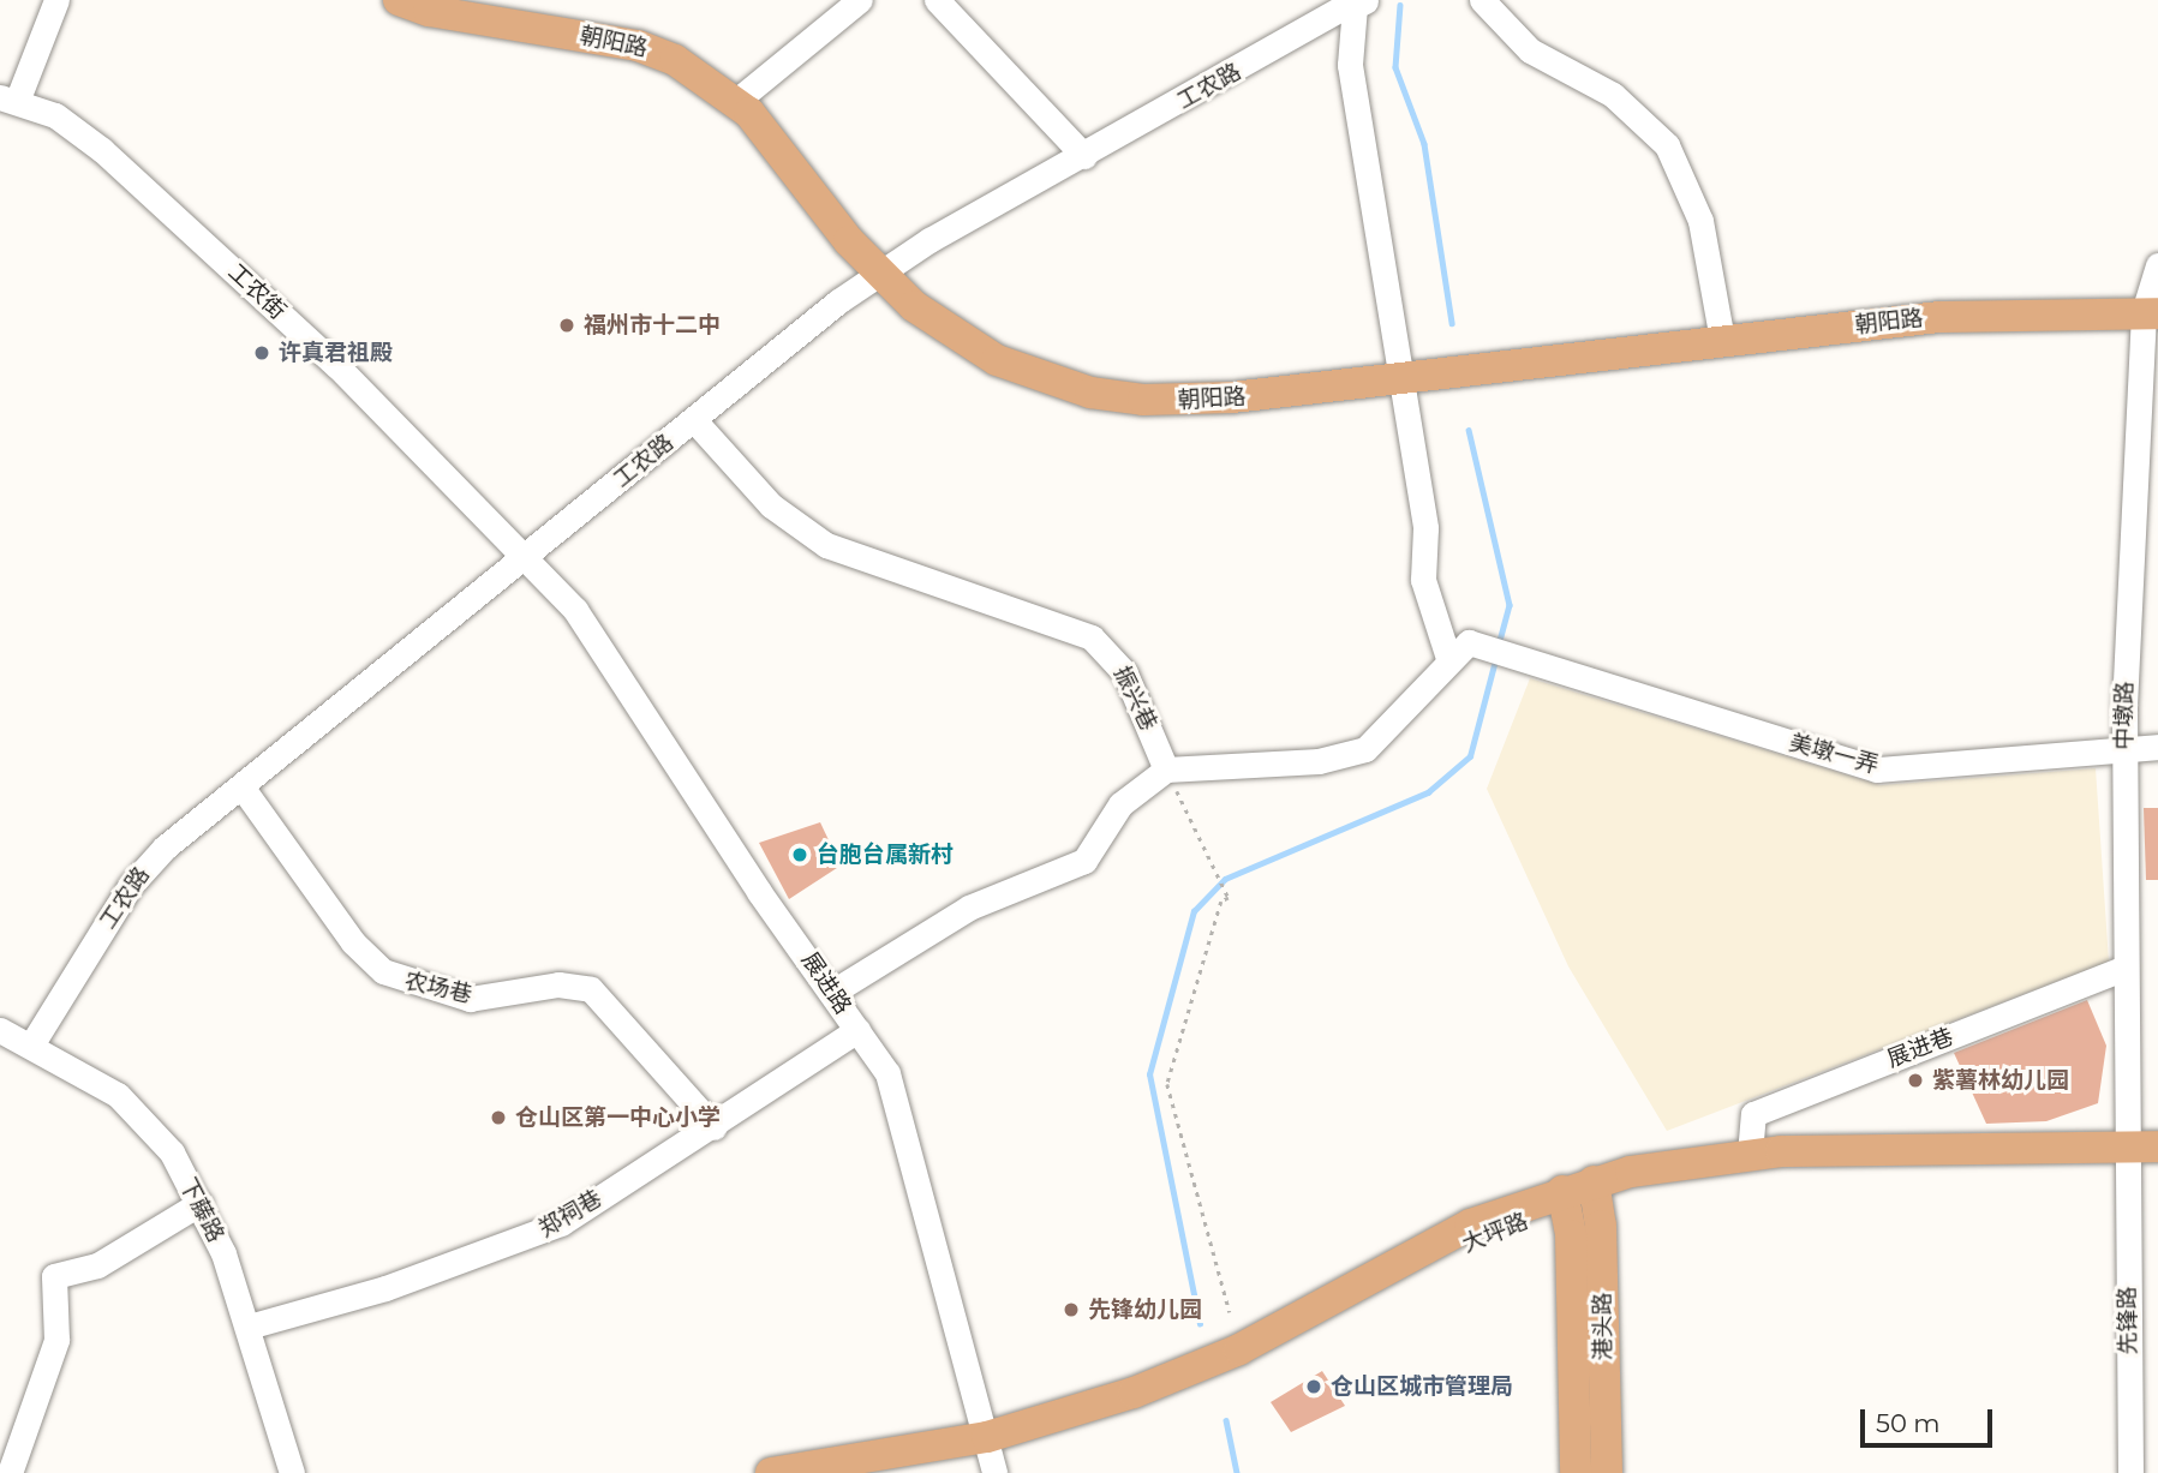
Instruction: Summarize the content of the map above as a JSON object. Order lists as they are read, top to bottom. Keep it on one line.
{"streets":{"main road":["朝阳路","大坪路","港头路"],"street":["工农路","工农街","振兴巷","中墩路","美墩一弄","展进路","农场巷","展进巷","下藤路","郑祠巷","先锋路"]},"crossings":[["朝阳路","工农路"],["朝阳路","中墩路"],["工农路","工农街"],["工农路","振兴巷"],["工农路","展进路"],["工农路","农场巷"],["工农路","下藤路"],["工农街","展进路"],["中墩路","美墩一弄"],["中墩路","展进巷"],["中墩路","大坪路"],["中墩路","先锋路"],["展进路","郑祠巷"],["展进路","大坪路"],["农场巷","郑祠巷"],["下藤路","郑祠巷"],["大坪路","先锋路"],["大坪路","港头路"]],"places":["福州市十二中","许真君祖殿","台胞台属新村","紫薯林幼儿园","仓山区第一中心小学","先锋幼儿园","仓山区城市管理局"],"scale_bar":"50 m"}
